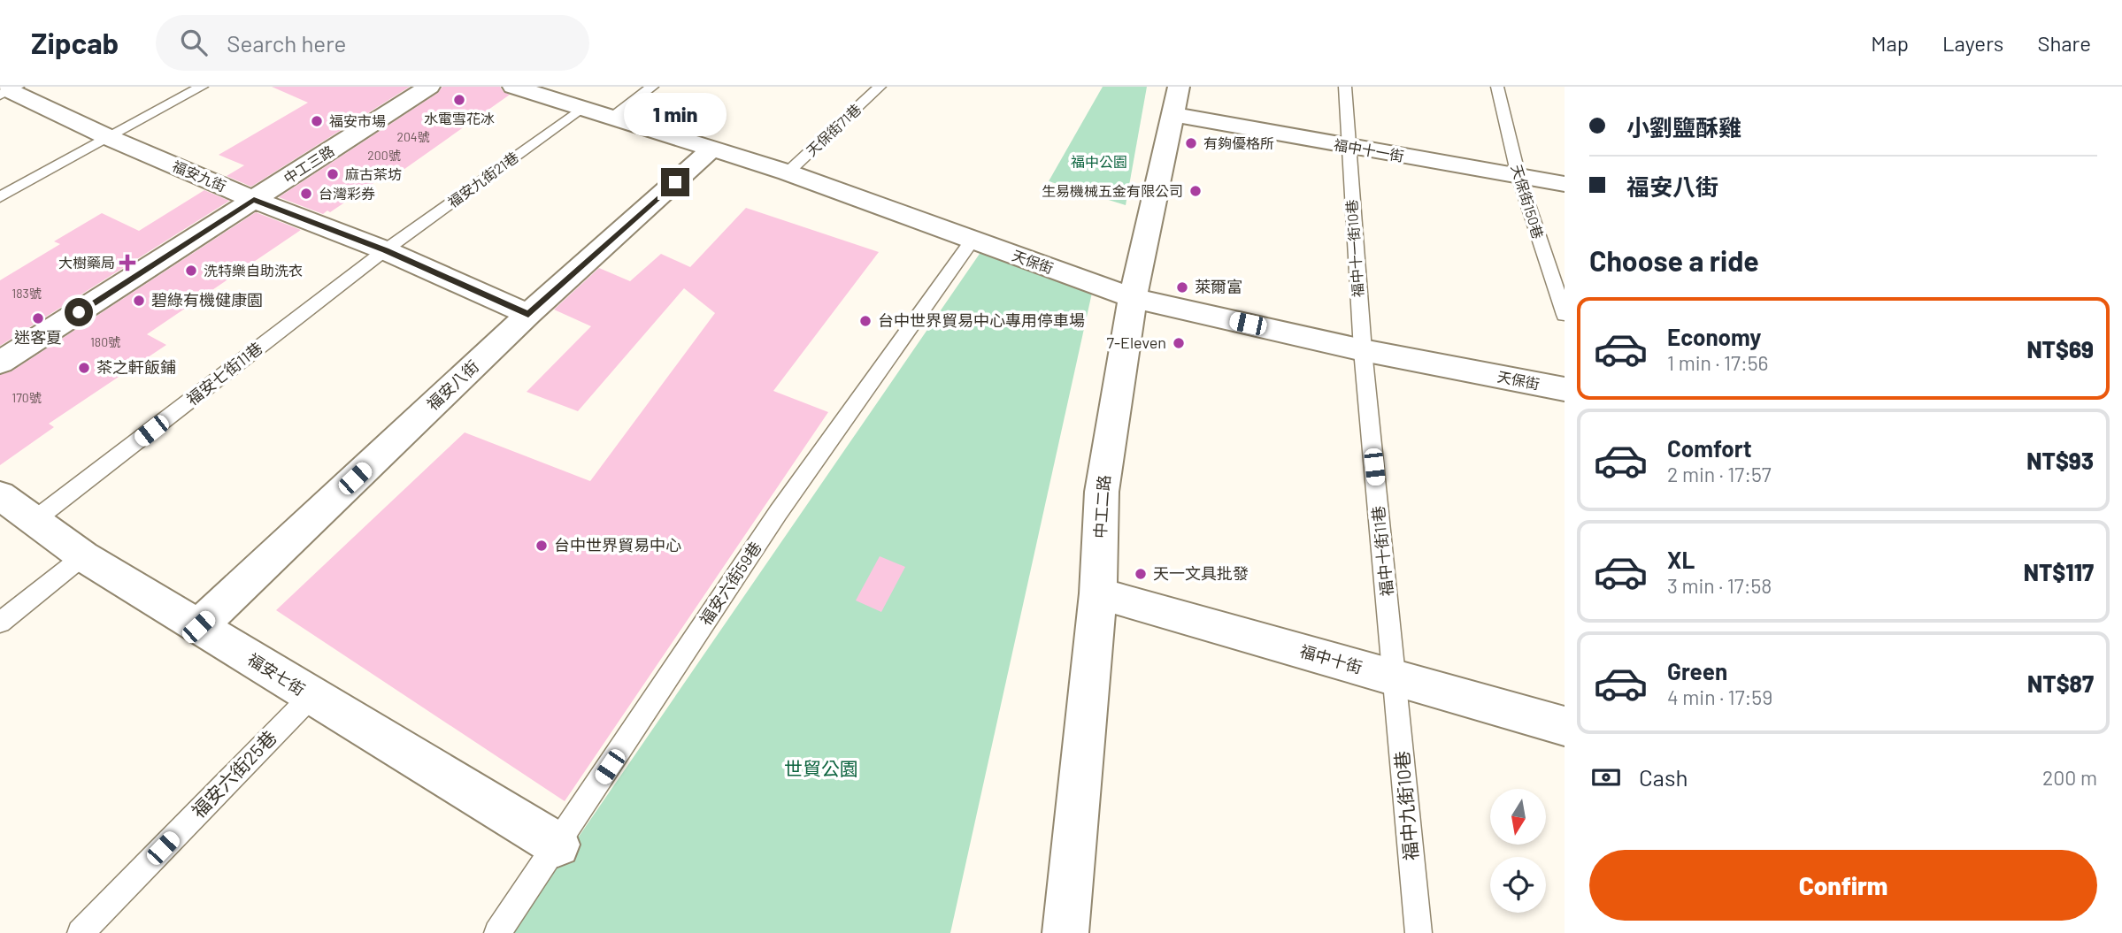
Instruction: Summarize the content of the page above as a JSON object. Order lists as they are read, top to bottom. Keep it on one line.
{"streets":{"street":["福中十一街","中工三路","福安九街","天保街","福安八街","中工二路","福中十街","福安七街"],"lane":["天保街71巷","福安九街21巷","天保街150巷","福中十一街10巷","福安七街11巷","福中十街11巷","福安六街59巷","福安六街25巷","福中九街10巷"]},"crossings":[["天保街71巷","天保街"],["福中十一街","天保街150巷"],["福中十一街","福中十一街10巷"],["福中十一街","中工二路"],["中工三路","福安九街"],["福安九街","福安九街21巷"],["福安九街","福安七街11巷"],["福安九街","福安八街"],["福安九街21巷","天保街"],["福安九街21巷","福安七街11巷"],["福中十一街10巷","天保街"],["福中十一街10巷","福中十街11巷"],["天保街","福安八街"],["天保街","中工二路"],["天保街","福中十街11巷"],["天保街","福安六街59巷"],["福安七街11巷","福安七街"],["福安八街","福安七街"],["中工二路","福中十街"],["福中十街11巷","福中十街"],["福中十街11巷","福中九街10巷"],["福安六街59巷","福安七街"],["福中十街","福中九街10巷"],["福安七街","福安六街25巷"]],"parks":["福中公園","世貿公園"],"places":{"other":["水電雪花冰","福安市場","有夠優格所","麻古茶坊","生易機械五金有限公司","台灣彩券","洗特樂自助洗衣","萊爾富","碧綠有機健康園","迷客夏","台中世界貿易中心專用停車場","7-Eleven","茶之軒飯鋪","台中世界貿易中心","天一文具批發"],"health":["大樹藥局"]},"house_numbers":["204號","200號","183號","180號","170號"],"north":"bottom","page":{"header":"Zipcab","search":"Search here","nav":["Map","Layers","Share"],"banner":["小劉鹽酥雞","福安八街"],"bubble":"1 min","heading":"Choose a ride","list":[{"name":"Economy","note":"1 min · 17:56","value":"NT$69"},{"name":"Comfort","note":"2 min · 17:57","value":"NT$93"},{"name":"XL","note":"3 min · 17:58","value":"NT$117"},{"name":"Green","note":"4 min · 17:59","value":"NT$87"}],"pay":["Cash","200 m"],"buttons":"Confirm"}}
